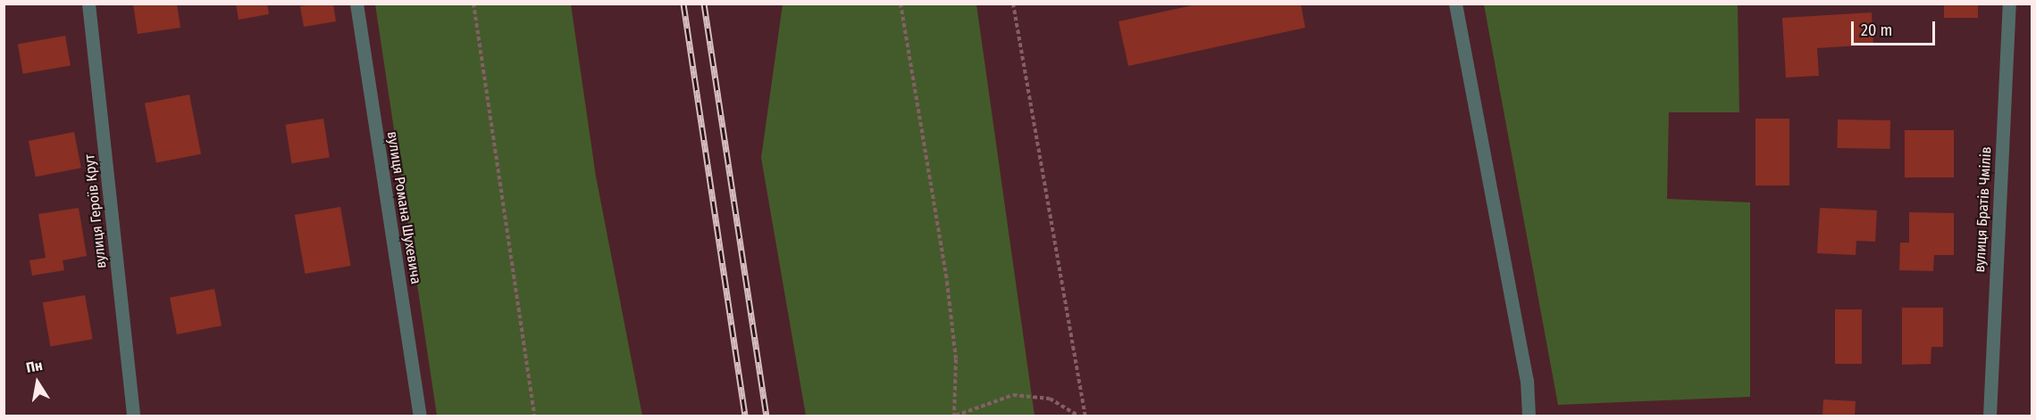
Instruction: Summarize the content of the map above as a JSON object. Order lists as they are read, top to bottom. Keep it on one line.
{"streets":{"street":["вулиця Романа Шухевича","вулиця Братів Чмілів","вулиця Героїв Крут"]},"scale_bar":"20 m","north":"top"}
